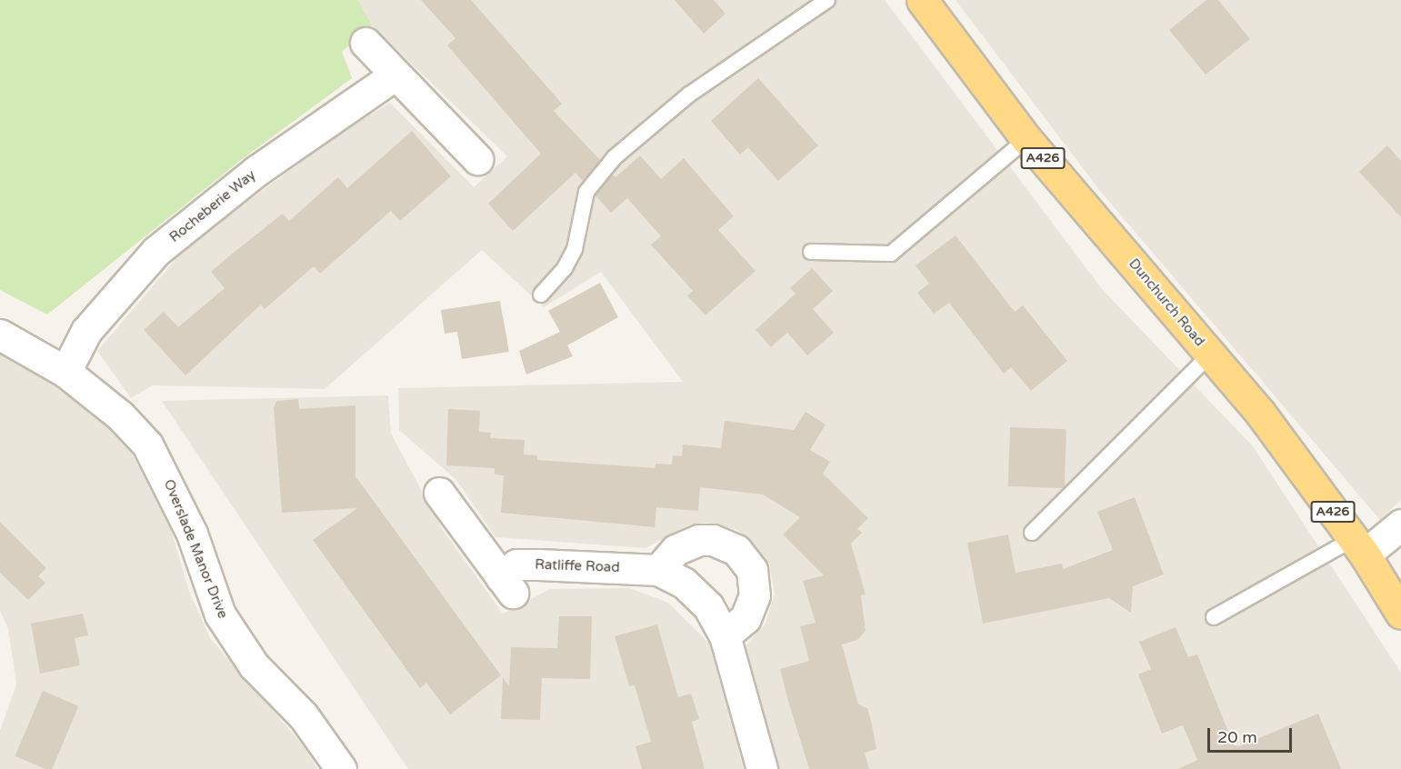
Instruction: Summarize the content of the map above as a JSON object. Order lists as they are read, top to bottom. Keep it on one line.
{"streets":{"highway":["A426","Dunchurch Road"],"street":["Rocheberie Way","Overslade Manor Drive","Ratliffe Road"]},"crossings":[["Rocheberie Way","Overslade Manor Drive"]],"scale_bar":"20 m"}
